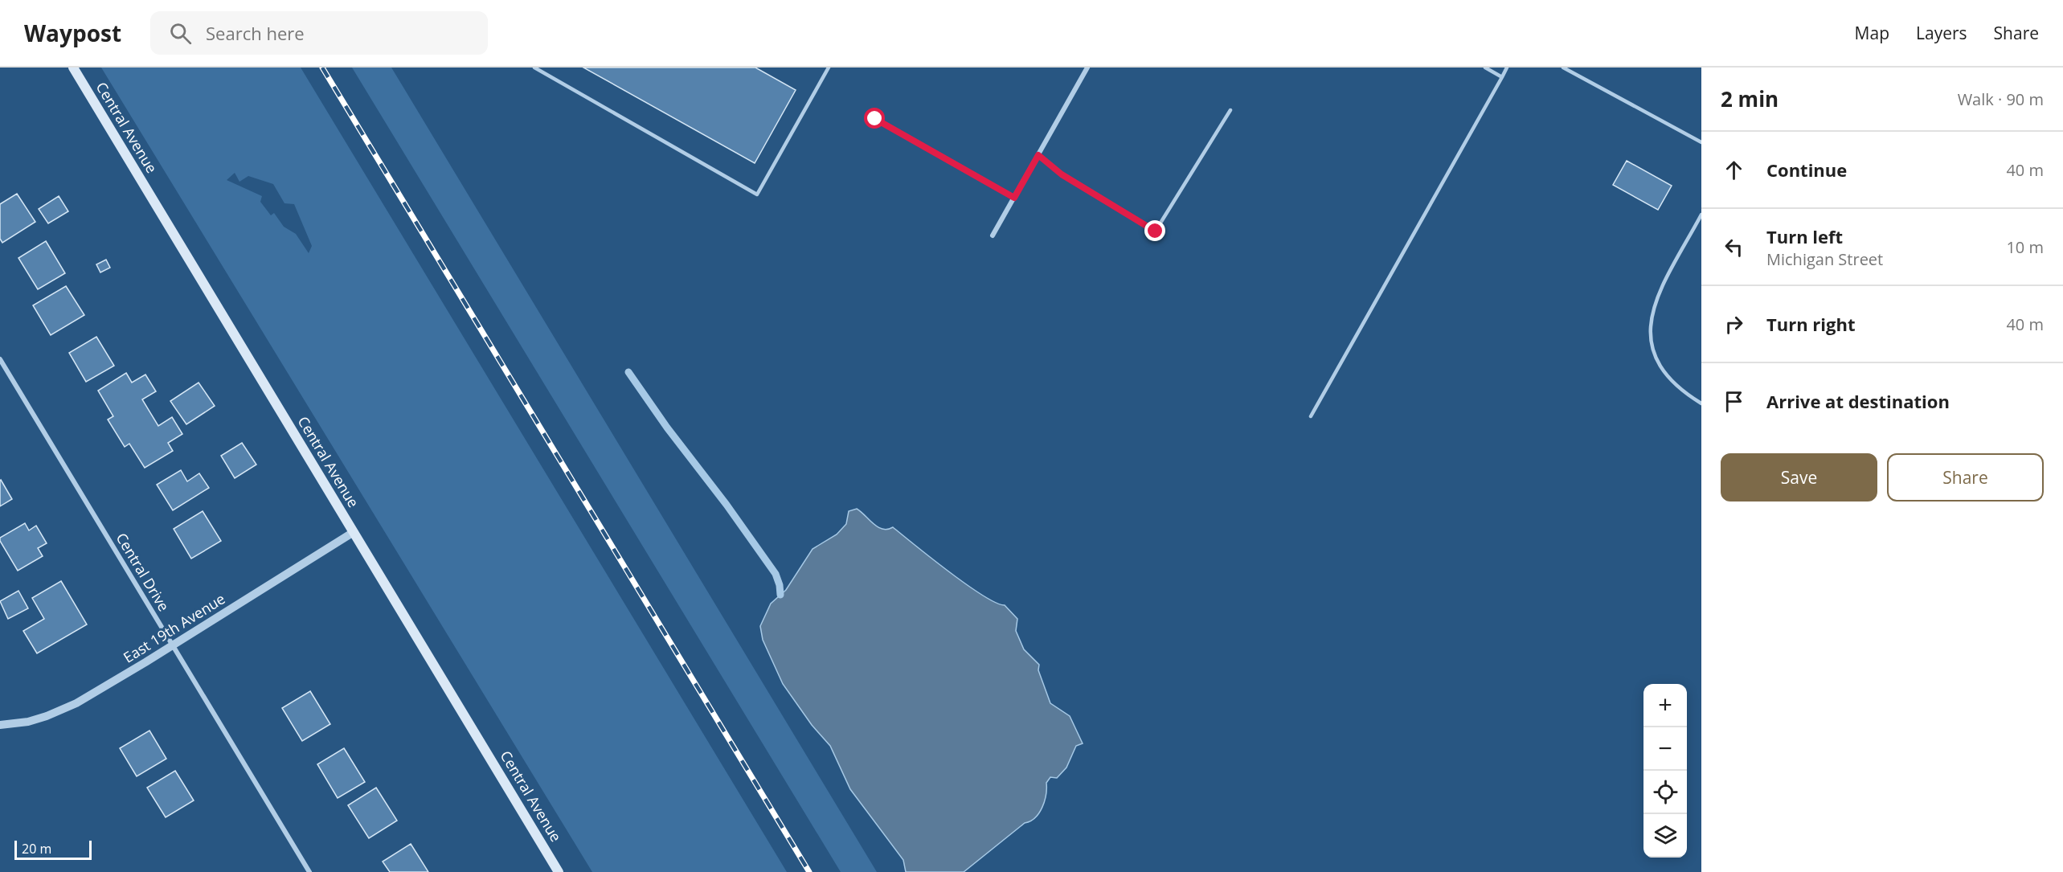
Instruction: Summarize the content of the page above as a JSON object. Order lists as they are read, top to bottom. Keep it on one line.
{"streets":{"main road":["Central Avenue"],"street":["Central Drive","East 19th Avenue"]},"crossings":[["Central Avenue","East 19th Avenue"],["Central Drive","East 19th Avenue"]],"scale_bar":"20 m","page":{"header":"Waypost","search":"Search here","nav":["Map","Layers","Share"],"heading":["2 min","Walk · 90 m"],"list":[["Continue","40 m"],["Turn left","Michigan Street","10 m"],["Turn right","40 m"],"Arrive at destination"],"buttons":["Save","Share"],"map_buttons":["+","−"],"scale":"20 m"}}
